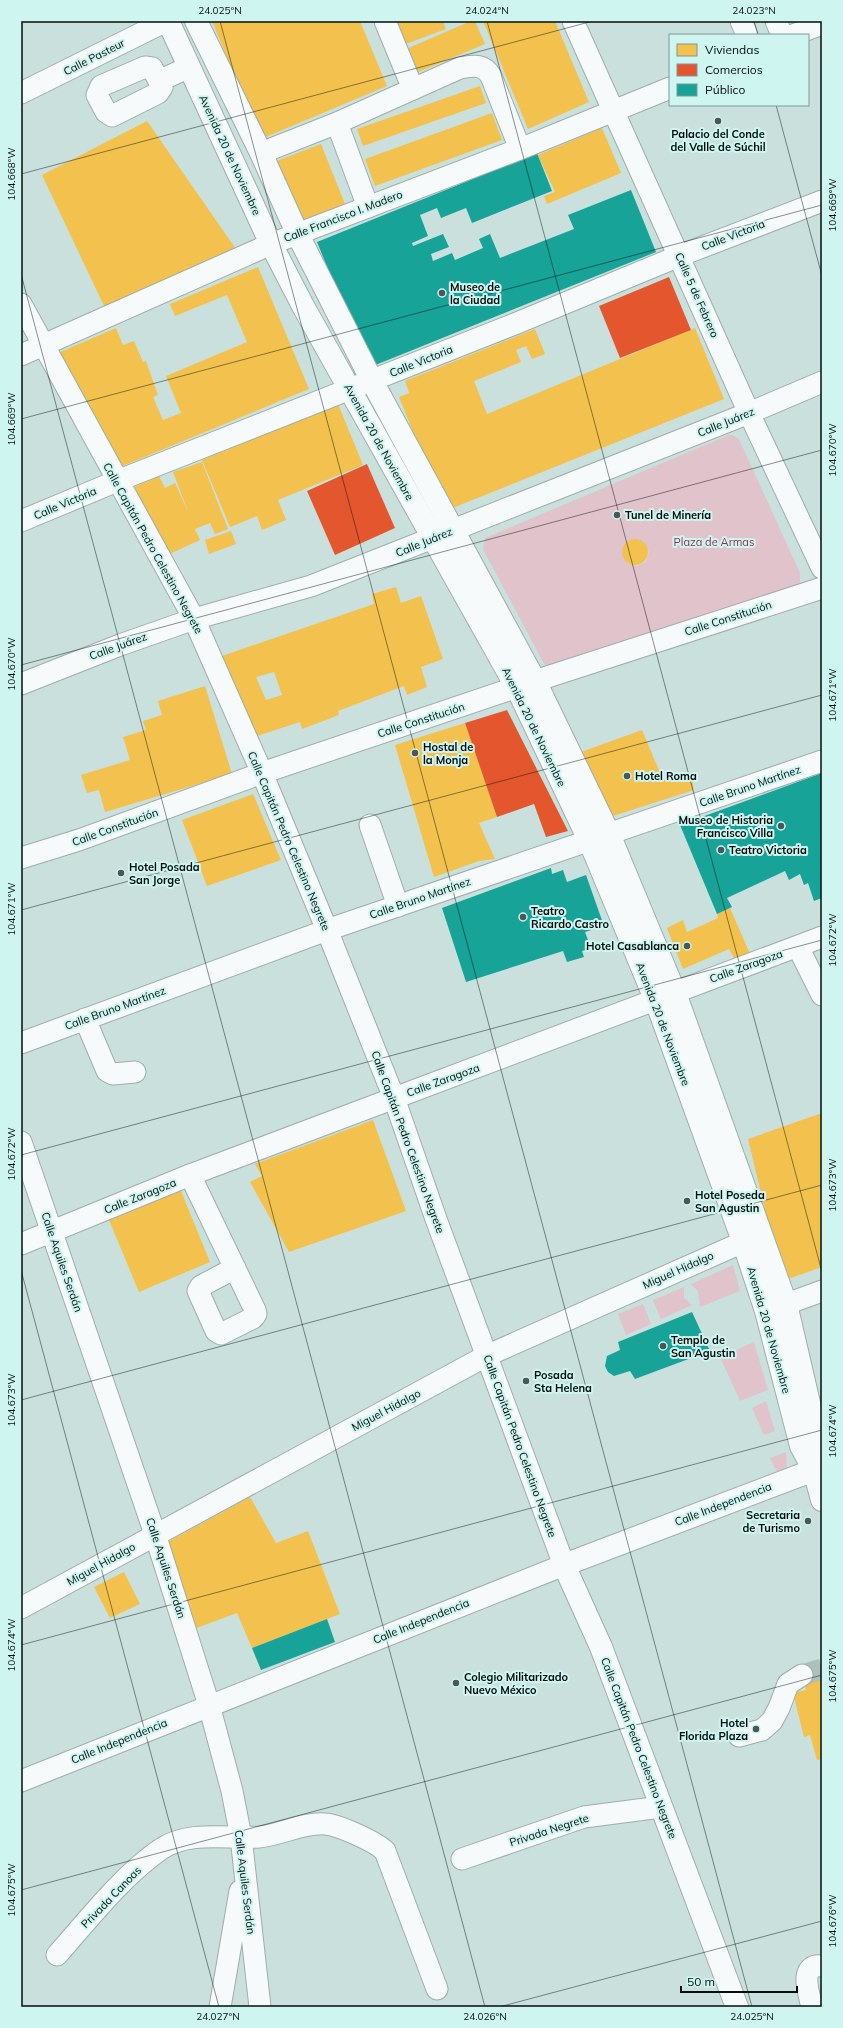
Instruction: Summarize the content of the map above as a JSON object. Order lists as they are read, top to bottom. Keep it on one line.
{"streets":{"main road":["Avenida 20 de Noviembre","Calle Capitán Pedro Celestino Negrete","Calle Independencia"],"street":["Calle Pasteur","Calle Francisco I. Madero","Calle Victoria","Calle 5 de Febrero","Calle Juárez","Calle Constitución","Calle Bruno Martínez","Calle Zaragoza","Calle Aquiles Serdán","Miguel Hidalgo","Privada Negrete","Privada Canoas"]},"crossings":[["Calle Pasteur","Avenida 20 de Noviembre"],["Avenida 20 de Noviembre","Calle Francisco I. Madero"],["Avenida 20 de Noviembre","Calle Victoria"],["Avenida 20 de Noviembre","Calle Juárez"],["Avenida 20 de Noviembre","Calle Constitución"],["Avenida 20 de Noviembre","Calle Bruno Martínez"],["Avenida 20 de Noviembre","Calle Zaragoza"],["Avenida 20 de Noviembre","Miguel Hidalgo"],["Avenida 20 de Noviembre","Calle Independencia"],["Calle Francisco I. Madero","Calle 5 de Febrero"],["Calle Francisco I. Madero","Calle Capitán Pedro Celestino Negrete"],["Calle Victoria","Calle 5 de Febrero"],["Calle Victoria","Calle Capitán Pedro Celestino Negrete"],["Calle 5 de Febrero","Calle Juárez"],["Calle Juárez","Calle Capitán Pedro Celestino Negrete"],["Calle Capitán Pedro Celestino Negrete","Calle Constitución"],["Calle Capitán Pedro Celestino Negrete","Calle Bruno Martínez"],["Calle Capitán Pedro Celestino Negrete","Calle Zaragoza"],["Calle Capitán Pedro Celestino Negrete","Miguel Hidalgo"],["Calle Capitán Pedro Celestino Negrete","Calle Independencia"],["Calle Capitán Pedro Celestino Negrete","Privada Negrete"],["Calle Zaragoza","Calle Aquiles Serdán"],["Calle Aquiles Serdán","Miguel Hidalgo"],["Calle Aquiles Serdán","Calle Independencia"],["Calle Aquiles Serdán","Privada Canoas"]],"parks":["Plaza de Armas"],"places":["Palacio del Conde del Valle de Súchil","Museo de la Ciudad","Tunel de Minería","Hostal de la Monja","Hotel Roma","Museo de Historia Francisco Villa","Teatro Victoria","Hotel Posada San Jorge","Teatro Ricardo Castro","Hotel Casablanca","Hotel Poseda San Agustin","Templo de San Agustin","Posada Sta Helena","Secretaria de Turismo","Colegio Militarizado Nuevo México","Hotel Florida Plaza"],"legend":["Viviendas","Comercios","Público"],"scale_bar":"50 m","coordinates":["24.025°N","24.024°N","24.023°N","104.668°W","104.669°W","104.670°W","104.671°W","104.672°W","104.673°W","104.674°W","104.675°W","104.676°W","24.027°N","24.026°N"]}
